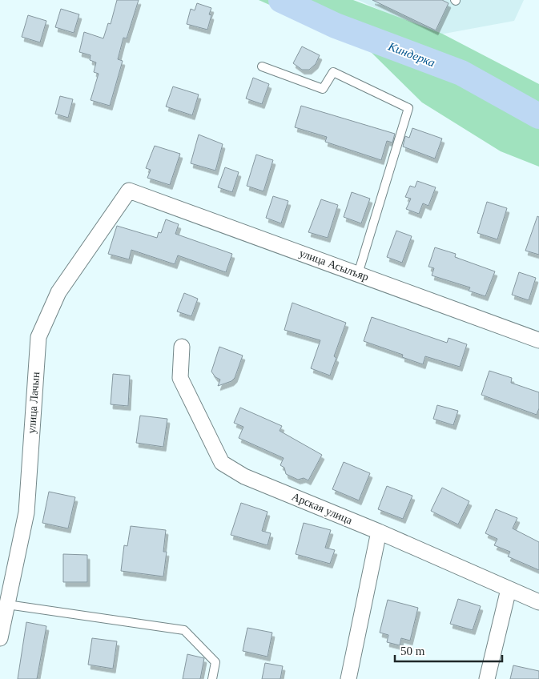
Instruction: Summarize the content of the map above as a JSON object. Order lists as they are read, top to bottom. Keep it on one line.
{"streets":{"street":["улица Асылъяр","улица Лачын","Арская улица"]},"crossings":[["улица Асылъяр","улица Лачын"]],"water":["Киндерка"],"scale_bar":"50 m"}
